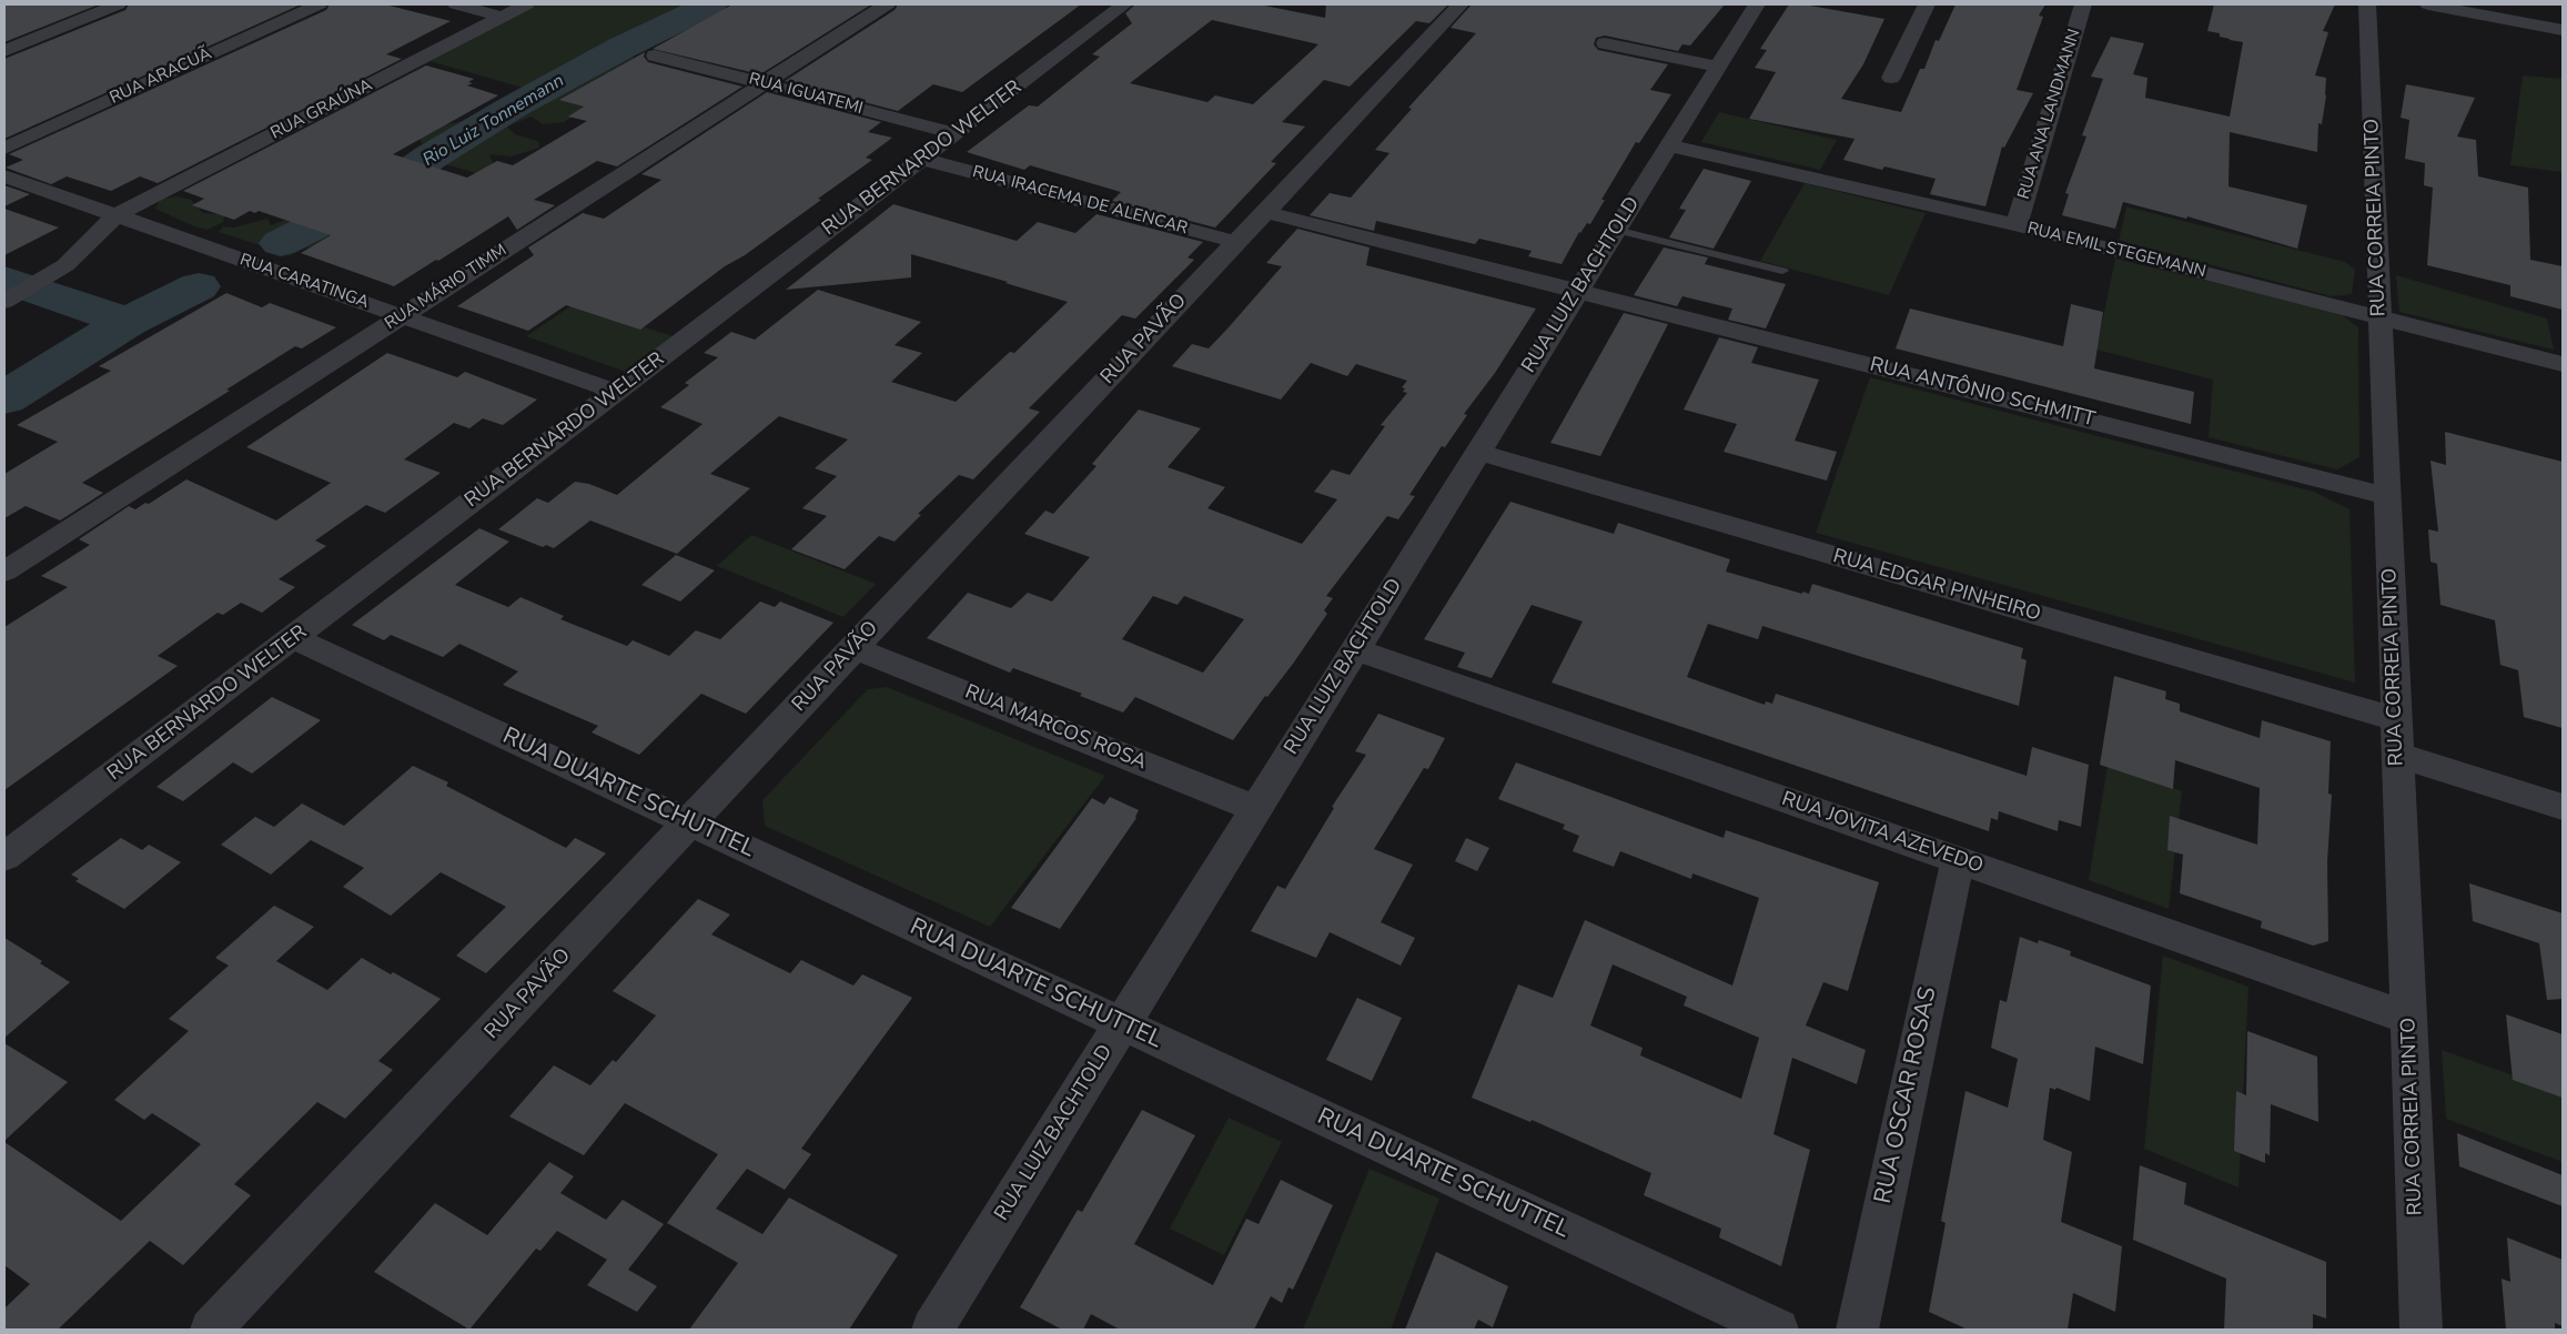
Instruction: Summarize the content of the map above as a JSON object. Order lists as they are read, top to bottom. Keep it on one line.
{"streets":{"street":["RUA ARACUÃ","RUA IGUATEMI","RUA GRAÚNA","RUA ANA LANDMANN","RUA BERNARDO WELTER","RUA IRACEMA DE ALENCAR","RUA CORREIA PINTO","RUA EMIL STEGEMANN","RUA CARATINGA","RUA LUIZ BACHTOLD","RUA MÁRIO TIMM","RUA PAVÃO","RUA ANTÔNIO SCHMITT","RUA EDGAR PINHEIRO","RUA MARCOS ROSA","RUA DUARTE SCHUTTEL","RUA JOVITA AZEVEDO","RUA OSCAR ROSAS"]},"crossings":[["RUA IGUATEMI","RUA BERNARDO WELTER"],["RUA IGUATEMI","RUA MÁRIO TIMM"],["RUA GRAÚNA","RUA CARATINGA"],["RUA ANA LANDMANN","RUA EMIL STEGEMANN"],["RUA BERNARDO WELTER","RUA IRACEMA DE ALENCAR"],["RUA BERNARDO WELTER","RUA CARATINGA"],["RUA BERNARDO WELTER","RUA DUARTE SCHUTTEL"],["RUA IRACEMA DE ALENCAR","RUA PAVÃO"],["RUA CORREIA PINTO","RUA EMIL STEGEMANN"],["RUA CORREIA PINTO","RUA ANTÔNIO SCHMITT"],["RUA CORREIA PINTO","RUA EDGAR PINHEIRO"],["RUA CORREIA PINTO","RUA JOVITA AZEVEDO"],["RUA EMIL STEGEMANN","RUA LUIZ BACHTOLD"],["RUA CARATINGA","RUA MÁRIO TIMM"],["RUA LUIZ BACHTOLD","RUA ANTÔNIO SCHMITT"],["RUA LUIZ BACHTOLD","RUA EDGAR PINHEIRO"],["RUA LUIZ BACHTOLD","RUA MARCOS ROSA"],["RUA LUIZ BACHTOLD","RUA DUARTE SCHUTTEL"],["RUA LUIZ BACHTOLD","RUA JOVITA AZEVEDO"],["RUA PAVÃO","RUA ANTÔNIO SCHMITT"],["RUA PAVÃO","RUA MARCOS ROSA"],["RUA PAVÃO","RUA DUARTE SCHUTTEL"],["RUA JOVITA AZEVEDO","RUA OSCAR ROSAS"]],"water":["Rio Luiz Tonnemann"]}
